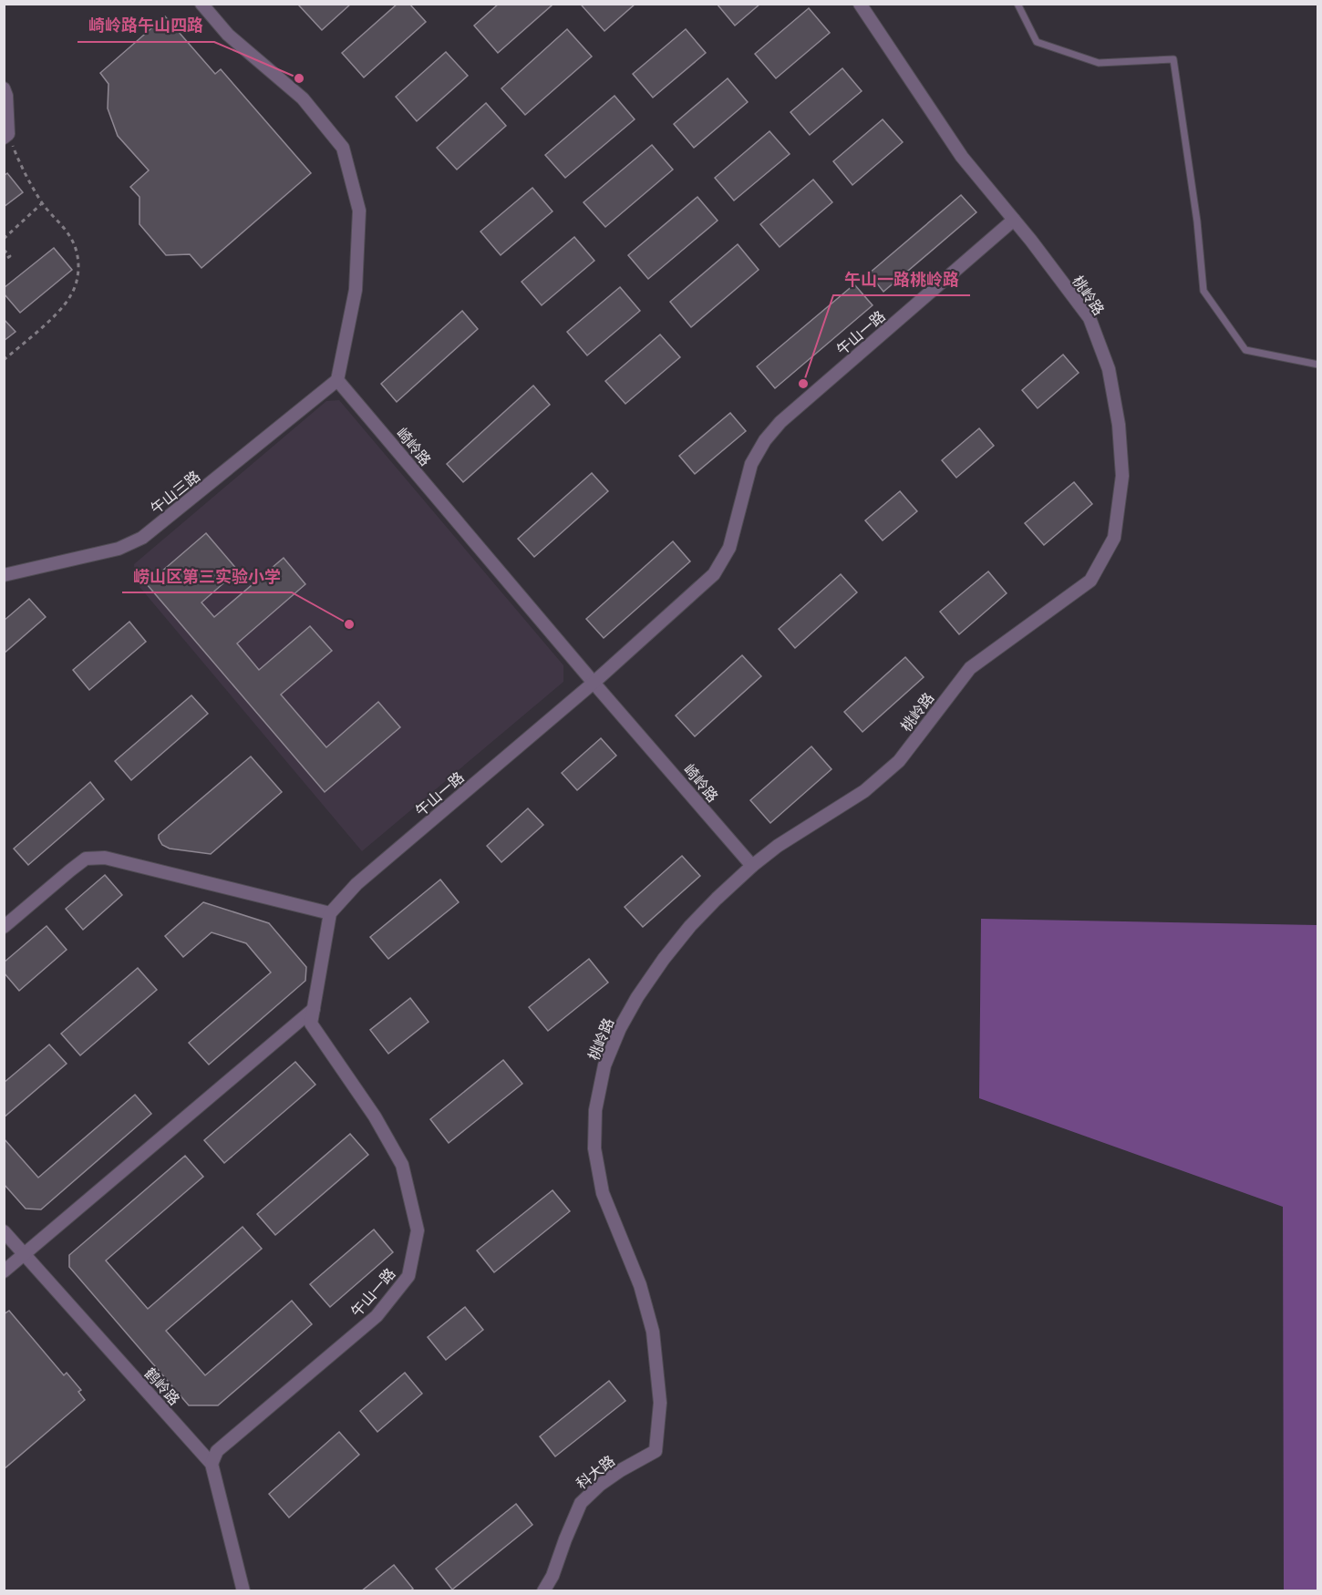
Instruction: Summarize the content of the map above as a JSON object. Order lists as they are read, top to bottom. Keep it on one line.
{"streets":{"street":["桃岭路","午山一路","崎岭路","午山三路","鹤岭路","科大路"]},"crossings":[["桃岭路","午山一路"],["桃岭路","崎岭路"],["桃岭路","科大路"],["午山一路","崎岭路"],["午山一路","鹤岭路"],["崎岭路","午山三路"]],"places":["崎岭路午山四路","午山一路桃岭路","崂山区第三实验小学"]}
